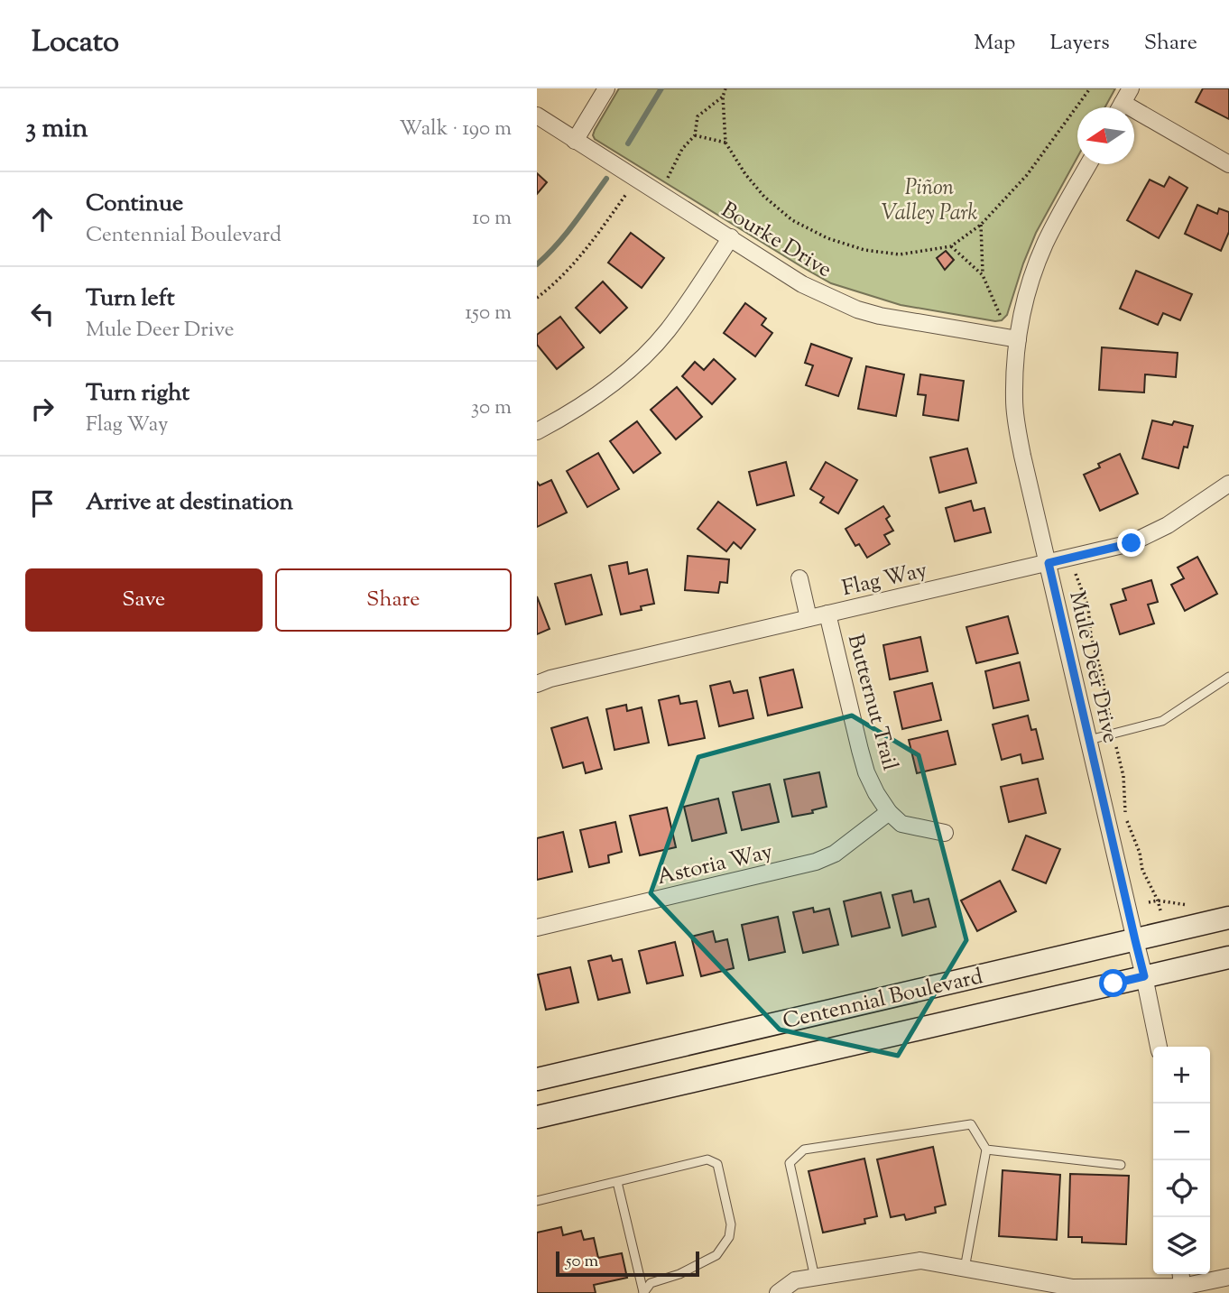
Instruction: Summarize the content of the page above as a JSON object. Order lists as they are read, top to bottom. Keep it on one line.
{"streets":{"main road":["Centennial Boulevard"],"street":["Bourke Drive","Flag Way","Mule Deer Drive","Butternut Trail","Astoria Way"]},"crossings":[["Bourke Drive","Mule Deer Drive"],["Flag Way","Mule Deer Drive"],["Flag Way","Butternut Trail"],["Mule Deer Drive","Centennial Boulevard"],["Butternut Trail","Astoria Way"]],"parks":["Piñon Valley Park"],"scale_bar":"50 m","north":"left","page":{"header":"Locato","nav":["Map","Layers","Share"],"heading":["3 min","Walk · 190 m"],"list":[["Continue","Centennial Boulevard","10 m"],["Turn left","Mule Deer Drive","150 m"],["Turn right","Flag Way","30 m"],"Arrive at destination"],"buttons":["Save","Share"],"map_buttons":["+","−"],"scale":"50 m"}}
